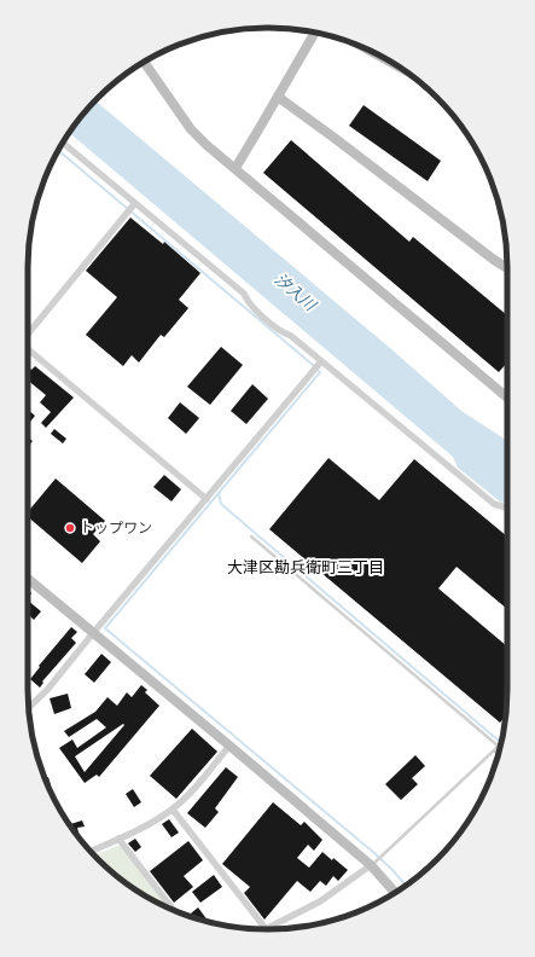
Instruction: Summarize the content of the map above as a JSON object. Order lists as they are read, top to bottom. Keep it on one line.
{"districts":["大津区勘兵衛町三丁目"],"water":["汐入川"],"places":["トップワン"]}
